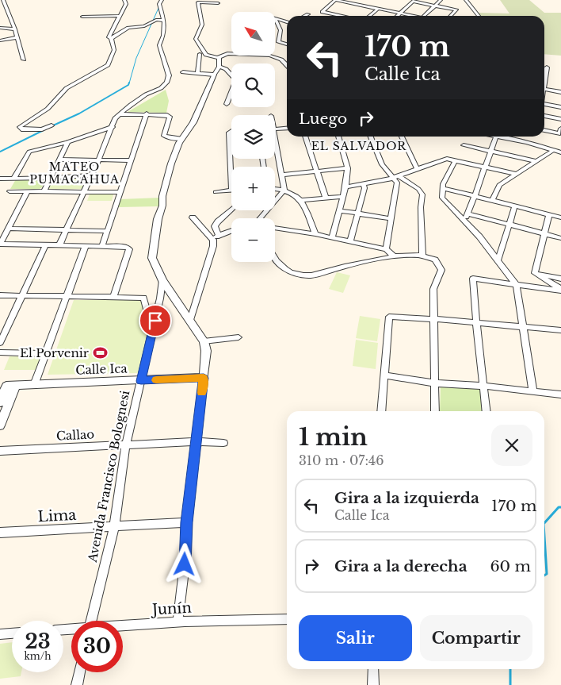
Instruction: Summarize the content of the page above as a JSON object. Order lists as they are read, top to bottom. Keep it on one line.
{"streets":{"street":["Calle Ica","Callao","Avenida Francisco Bolognesi","Lima","Junín"]},"crossings":[["Calle Ica","Avenida Francisco Bolognesi"],["Callao","Avenida Francisco Bolognesi"],["Avenida Francisco Bolognesi","Lima"]],"districts":["EL SALVADOR","MATEO PUMACAHUA"],"places":{"sports":["El Porvenir"]},"north":"top left","page":{"map_buttons":["+","−"],"turn":["170 m","Calle Ica"],"then":"Luego","heading":["1 min","310 m · 07:46"],"list":[{"name":"Gira a la izquierda","note":"Calle Ica","value":"170 m"},{"name":"Gira a la derecha","value":"60 m"}],"buttons":["Salir","Compartir"],"speed":"23 km/h","limit":"30"}}
